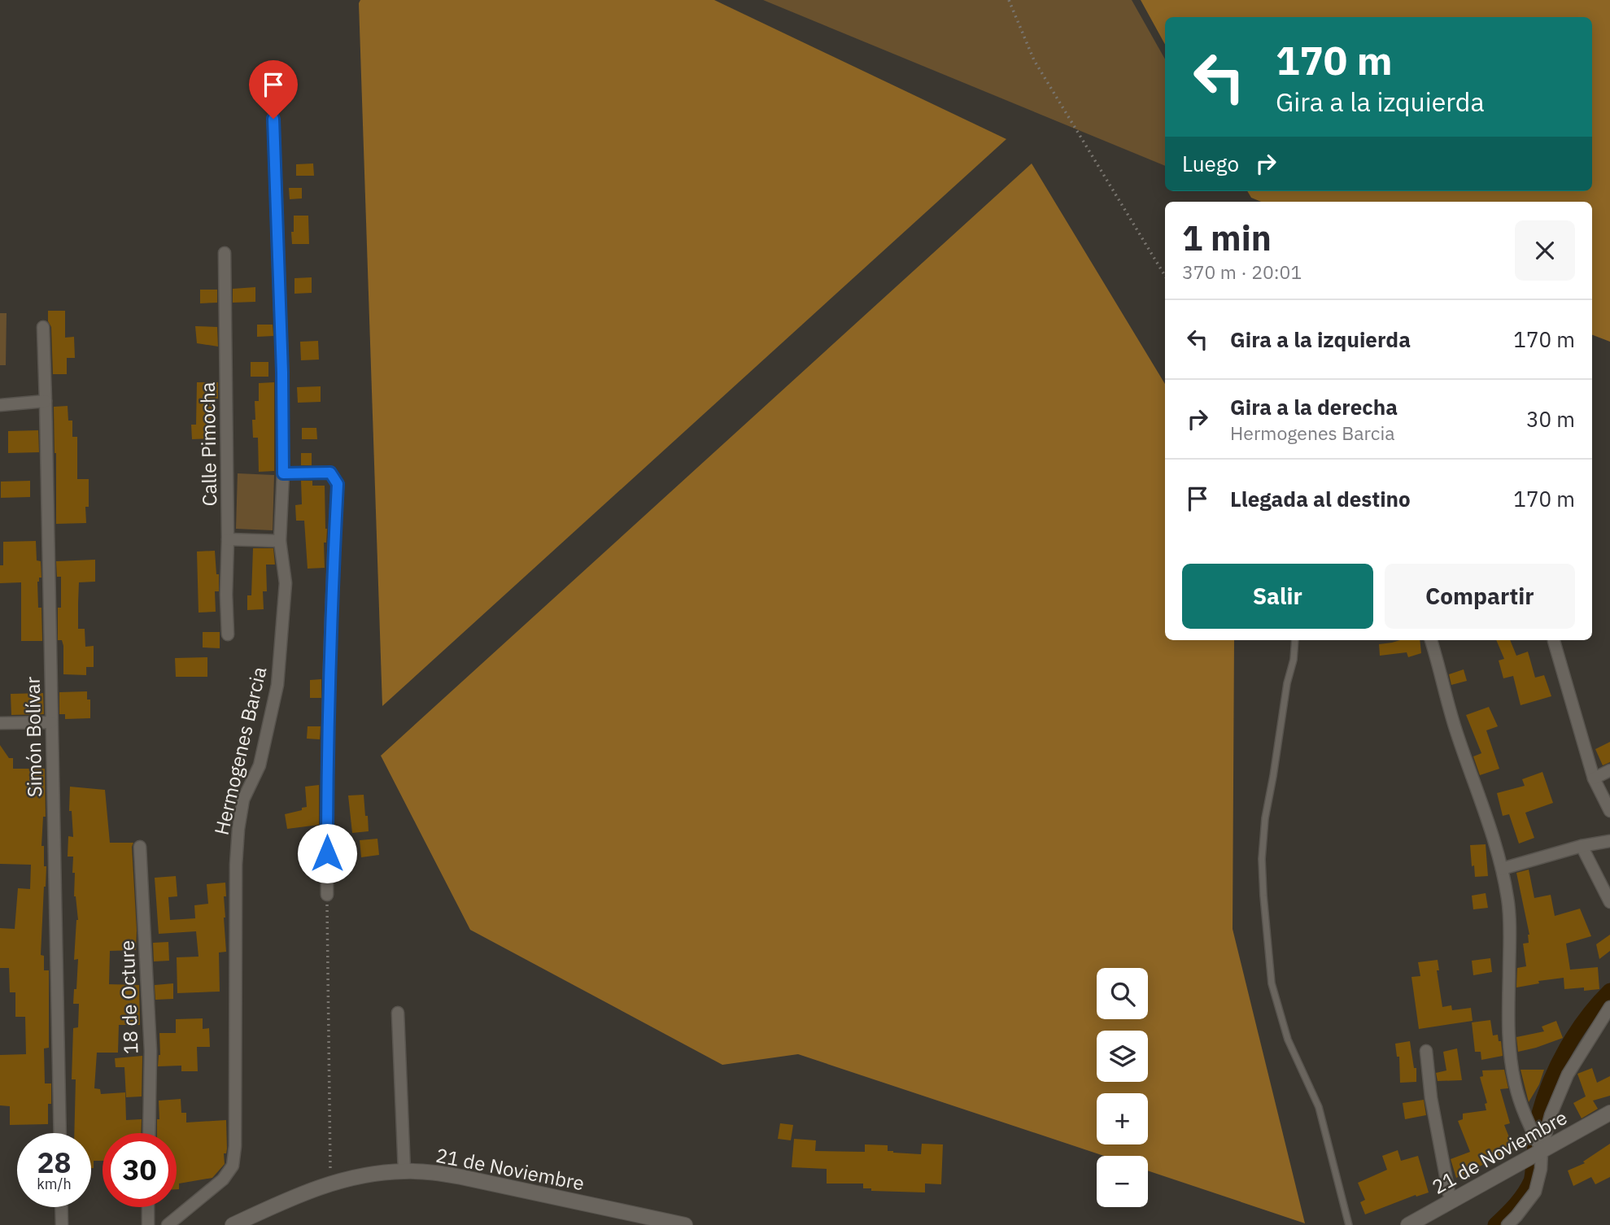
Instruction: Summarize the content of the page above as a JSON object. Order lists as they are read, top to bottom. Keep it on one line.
{"streets":{"street":["Calle Pimocha","Simón Bolívar","Hermogenes Barcia","18 de Octure","21 de Noviembre"]},"page":{"turn":["170 m","Gira a la izquierda"],"then":"Luego","heading":["1 min","370 m · 20:01"],"list":[{"name":"Gira a la izquierda","value":"170 m"},{"name":"Gira a la derecha","note":"Hermogenes Barcia","value":"30 m"},{"name":"Llegada al destino","value":"170 m"}],"buttons":["Salir","Compartir"],"map_buttons":["+","−"],"speed":"28 km/h","limit":"30"}}
